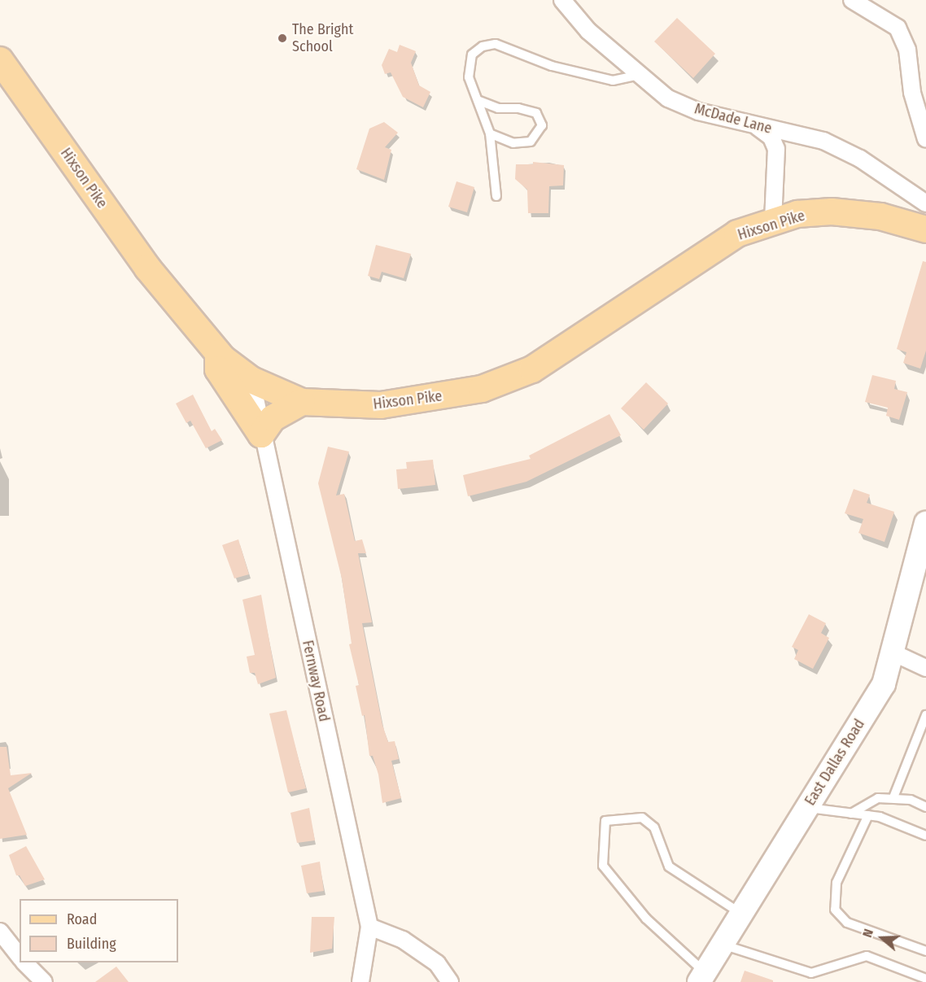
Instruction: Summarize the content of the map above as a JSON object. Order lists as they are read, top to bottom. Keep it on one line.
{"streets":{"main road":["Hixson Pike"],"street":["McDade Lane","Fernway Road","East Dallas Road"]},"crossings":[["Hixson Pike","Fernway Road"]],"places":["The Bright School"],"legend":["Road","Building"],"north":"left"}
